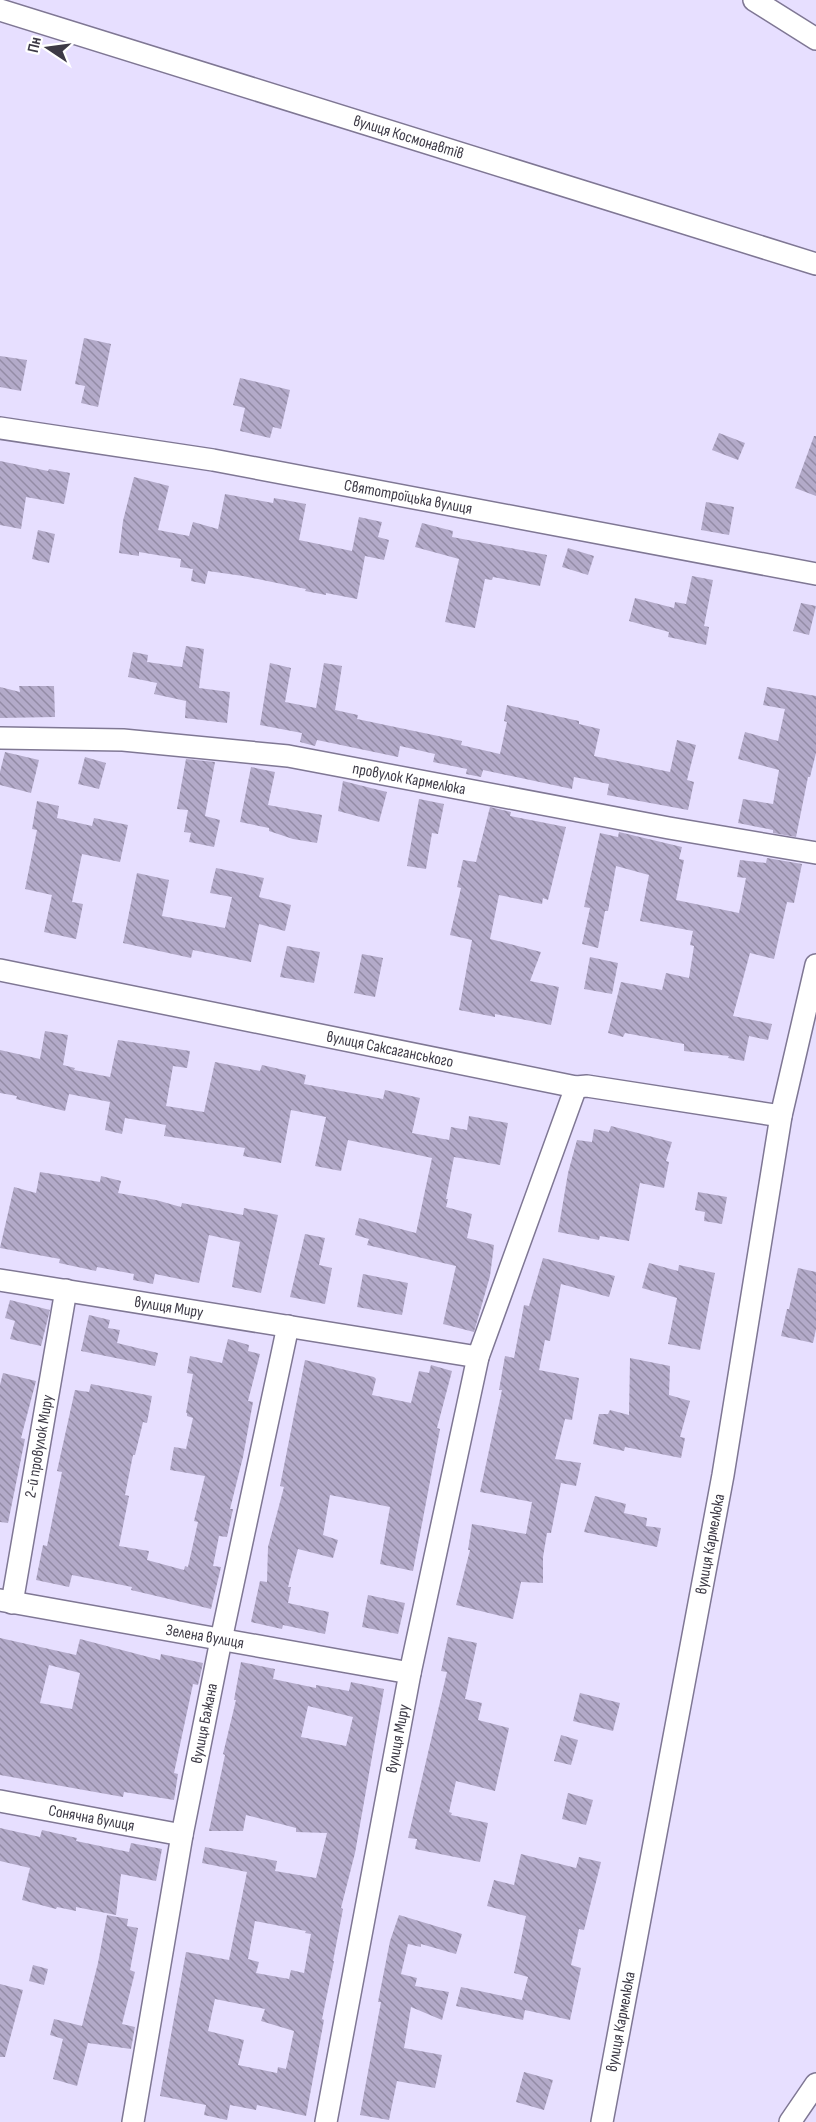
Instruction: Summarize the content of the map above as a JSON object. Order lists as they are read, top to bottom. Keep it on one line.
{"streets":{"street":["вулиця Космонавтів","Святотроїцька вулиця","провулок Кармелюка","вулиця Саксаганського","вулиця Миру","2-й провулок Миру","вулиця Кармелюка","Зелена вулиця","вулиця Бажана","Сонячна вулиця"]},"crossings":[["вулиця Саксаганського","вулиця Миру"],["вулиця Саксаганського","вулиця Кармелюка"],["вулиця Миру","2-й провулок Миру"],["вулиця Миру","Зелена вулиця"],["вулиця Миру","вулиця Бажана"],["2-й провулок Миру","Зелена вулиця"],["Зелена вулиця","вулиця Бажана"],["вулиця Бажана","Сонячна вулиця"]],"north":"left"}
